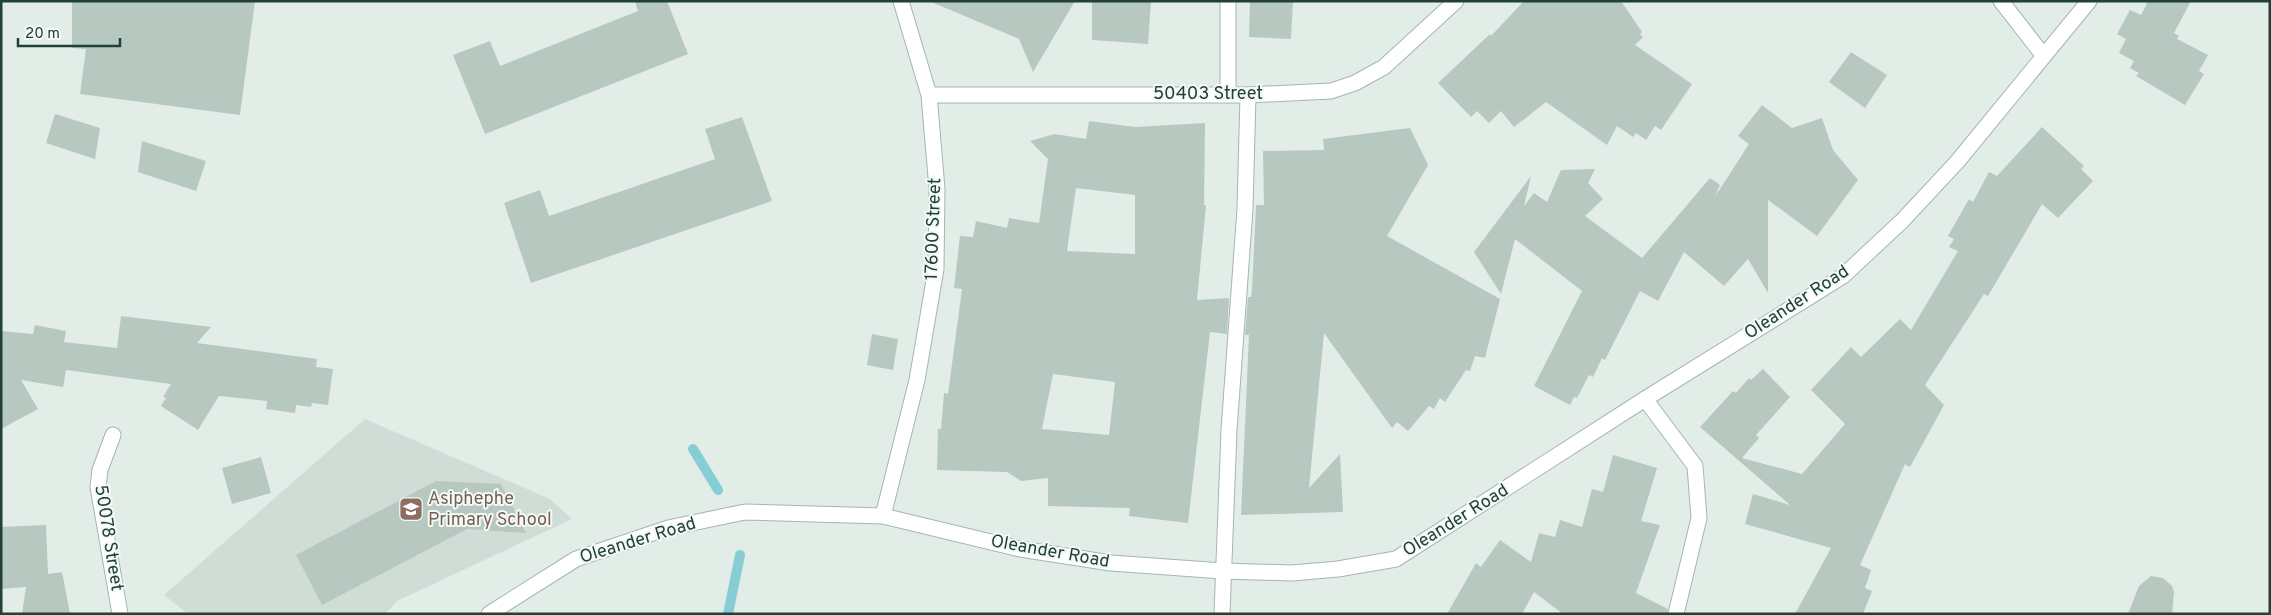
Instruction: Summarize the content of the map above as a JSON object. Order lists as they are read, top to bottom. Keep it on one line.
{"streets":{"street":["50403 Street","17600 Street","Oleander Road","50078 Street"]},"crossings":[["50403 Street","17600 Street"],["17600 Street","Oleander Road"]],"places":{"school or university":["Asiphephe Primary School"]},"scale_bar":"20 m"}
